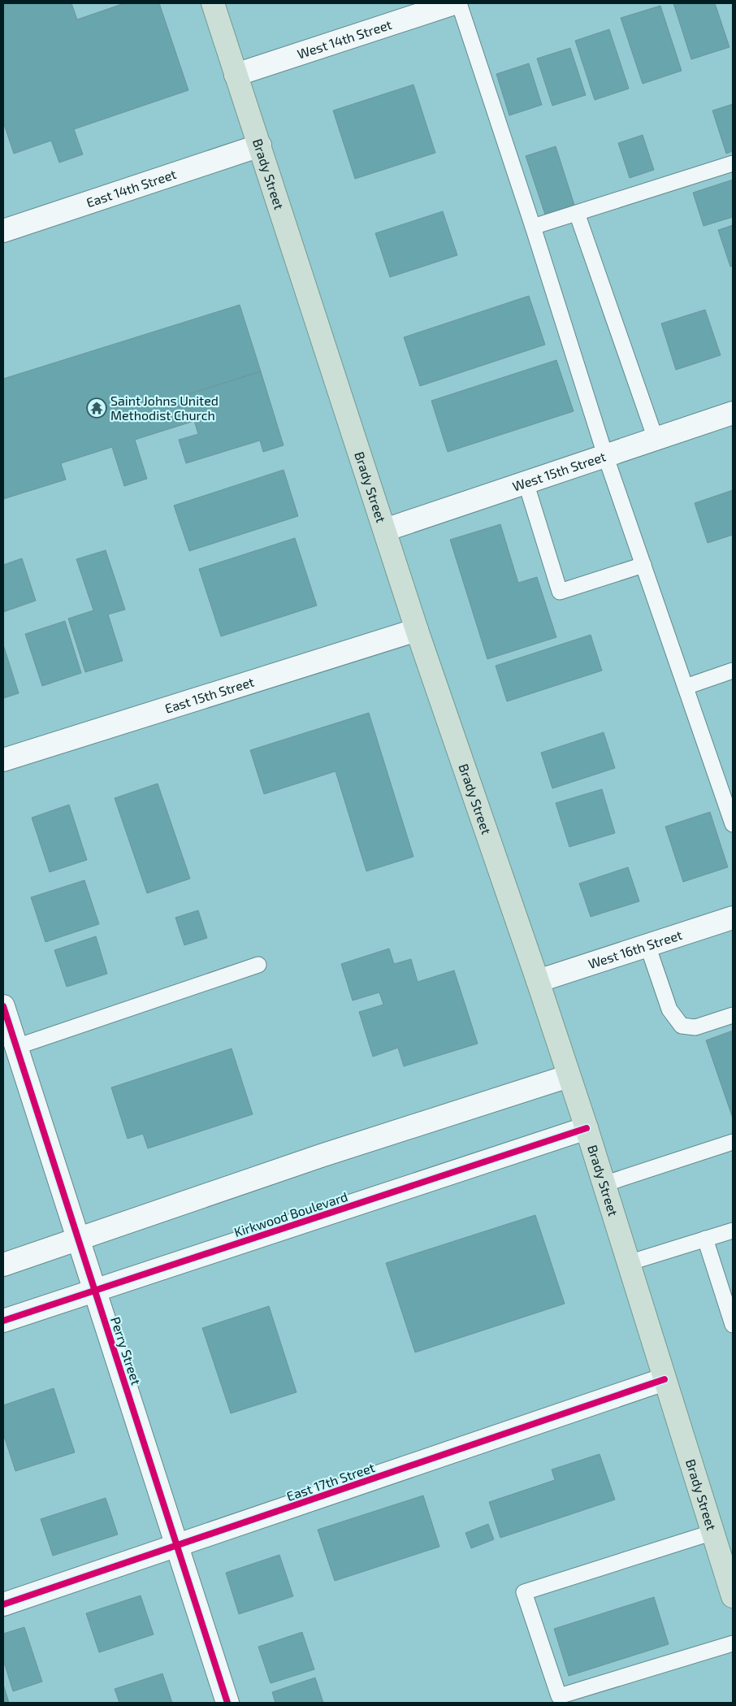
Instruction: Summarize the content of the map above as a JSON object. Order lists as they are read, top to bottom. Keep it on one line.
{"streets":{"highway":["Brady Street"],"street":["West 14th Street","East 14th Street","West 15th Street","East 15th Street","West 16th Street","Kirkwood Boulevard","Perry Street","East 17th Street"]},"crossings":[["West 14th Street","Brady Street"],["Brady Street","East 14th Street"],["Brady Street","West 15th Street"],["Brady Street","East 15th Street"],["Brady Street","West 16th Street"],["Brady Street","Kirkwood Boulevard"],["Brady Street","East 17th Street"],["Kirkwood Boulevard","Perry Street"],["Perry Street","East 17th Street"]],"places":{"temple":["Saint Johns United Methodist Church"]}}
